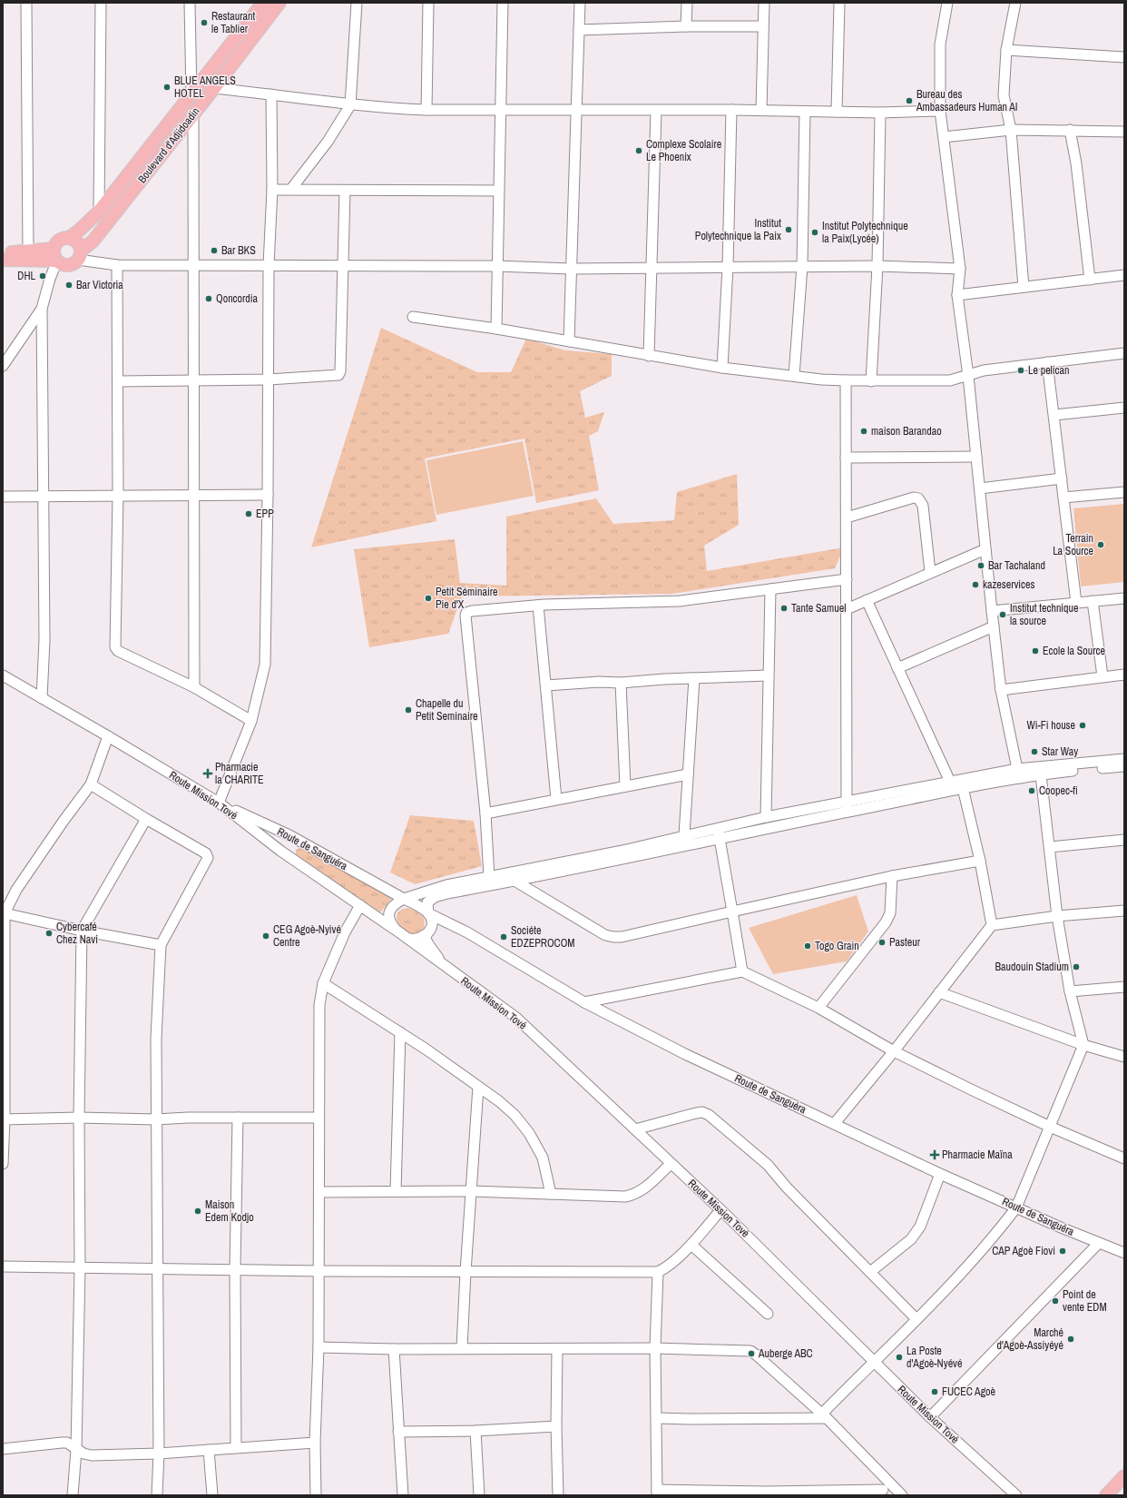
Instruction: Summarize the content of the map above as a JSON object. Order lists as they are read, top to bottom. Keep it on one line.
{"streets":{"main road":["Boulevard d'Adjidoadin"],"street":["Route Mission Tové","Route de Sanguéra"]},"crossings":[["Route Mission Tové","Route de Sanguéra"]],"places":{"other":["Restaurant le Tablier","BLUE ANGELS HOTEL","Bureau des Ambassadeurs Human AI","Complexe Scolaire Le Phoenix","Institut Polytechnique la Paix","Institut Polytechnique la Paix(Lycée)","Bar BKS","DHL","Bar Victoria","Qoncordia","Le pelican","maison Barandao","EPP","Terrain La Source","Bar Tachaland","kazeservices","Petit Séminaire Pie d'X","Tante Samuel","Institut technique la source","Ecole la Source","Chapelle du Petit Seminaire","Wi-Fi house","Star Way","Coopec-fi","Cybercafé Chez Navi","CEG Agoè-Nyivé Centre","Sociéte EDZEPROCOM","Pasteur","Togo Grain","Baudouin Stadium","Maison Edem Kodjo","CAP Agoè Fiovi","Point de vente EDM","Marché d'Agoè-Assiyéyé","Auberge ABC","La Poste d'Agoè-Nyévé","FUCEC Agoè"],"health":["Pharmacie la CHARITE","Pharmacie Maïna"]}}
